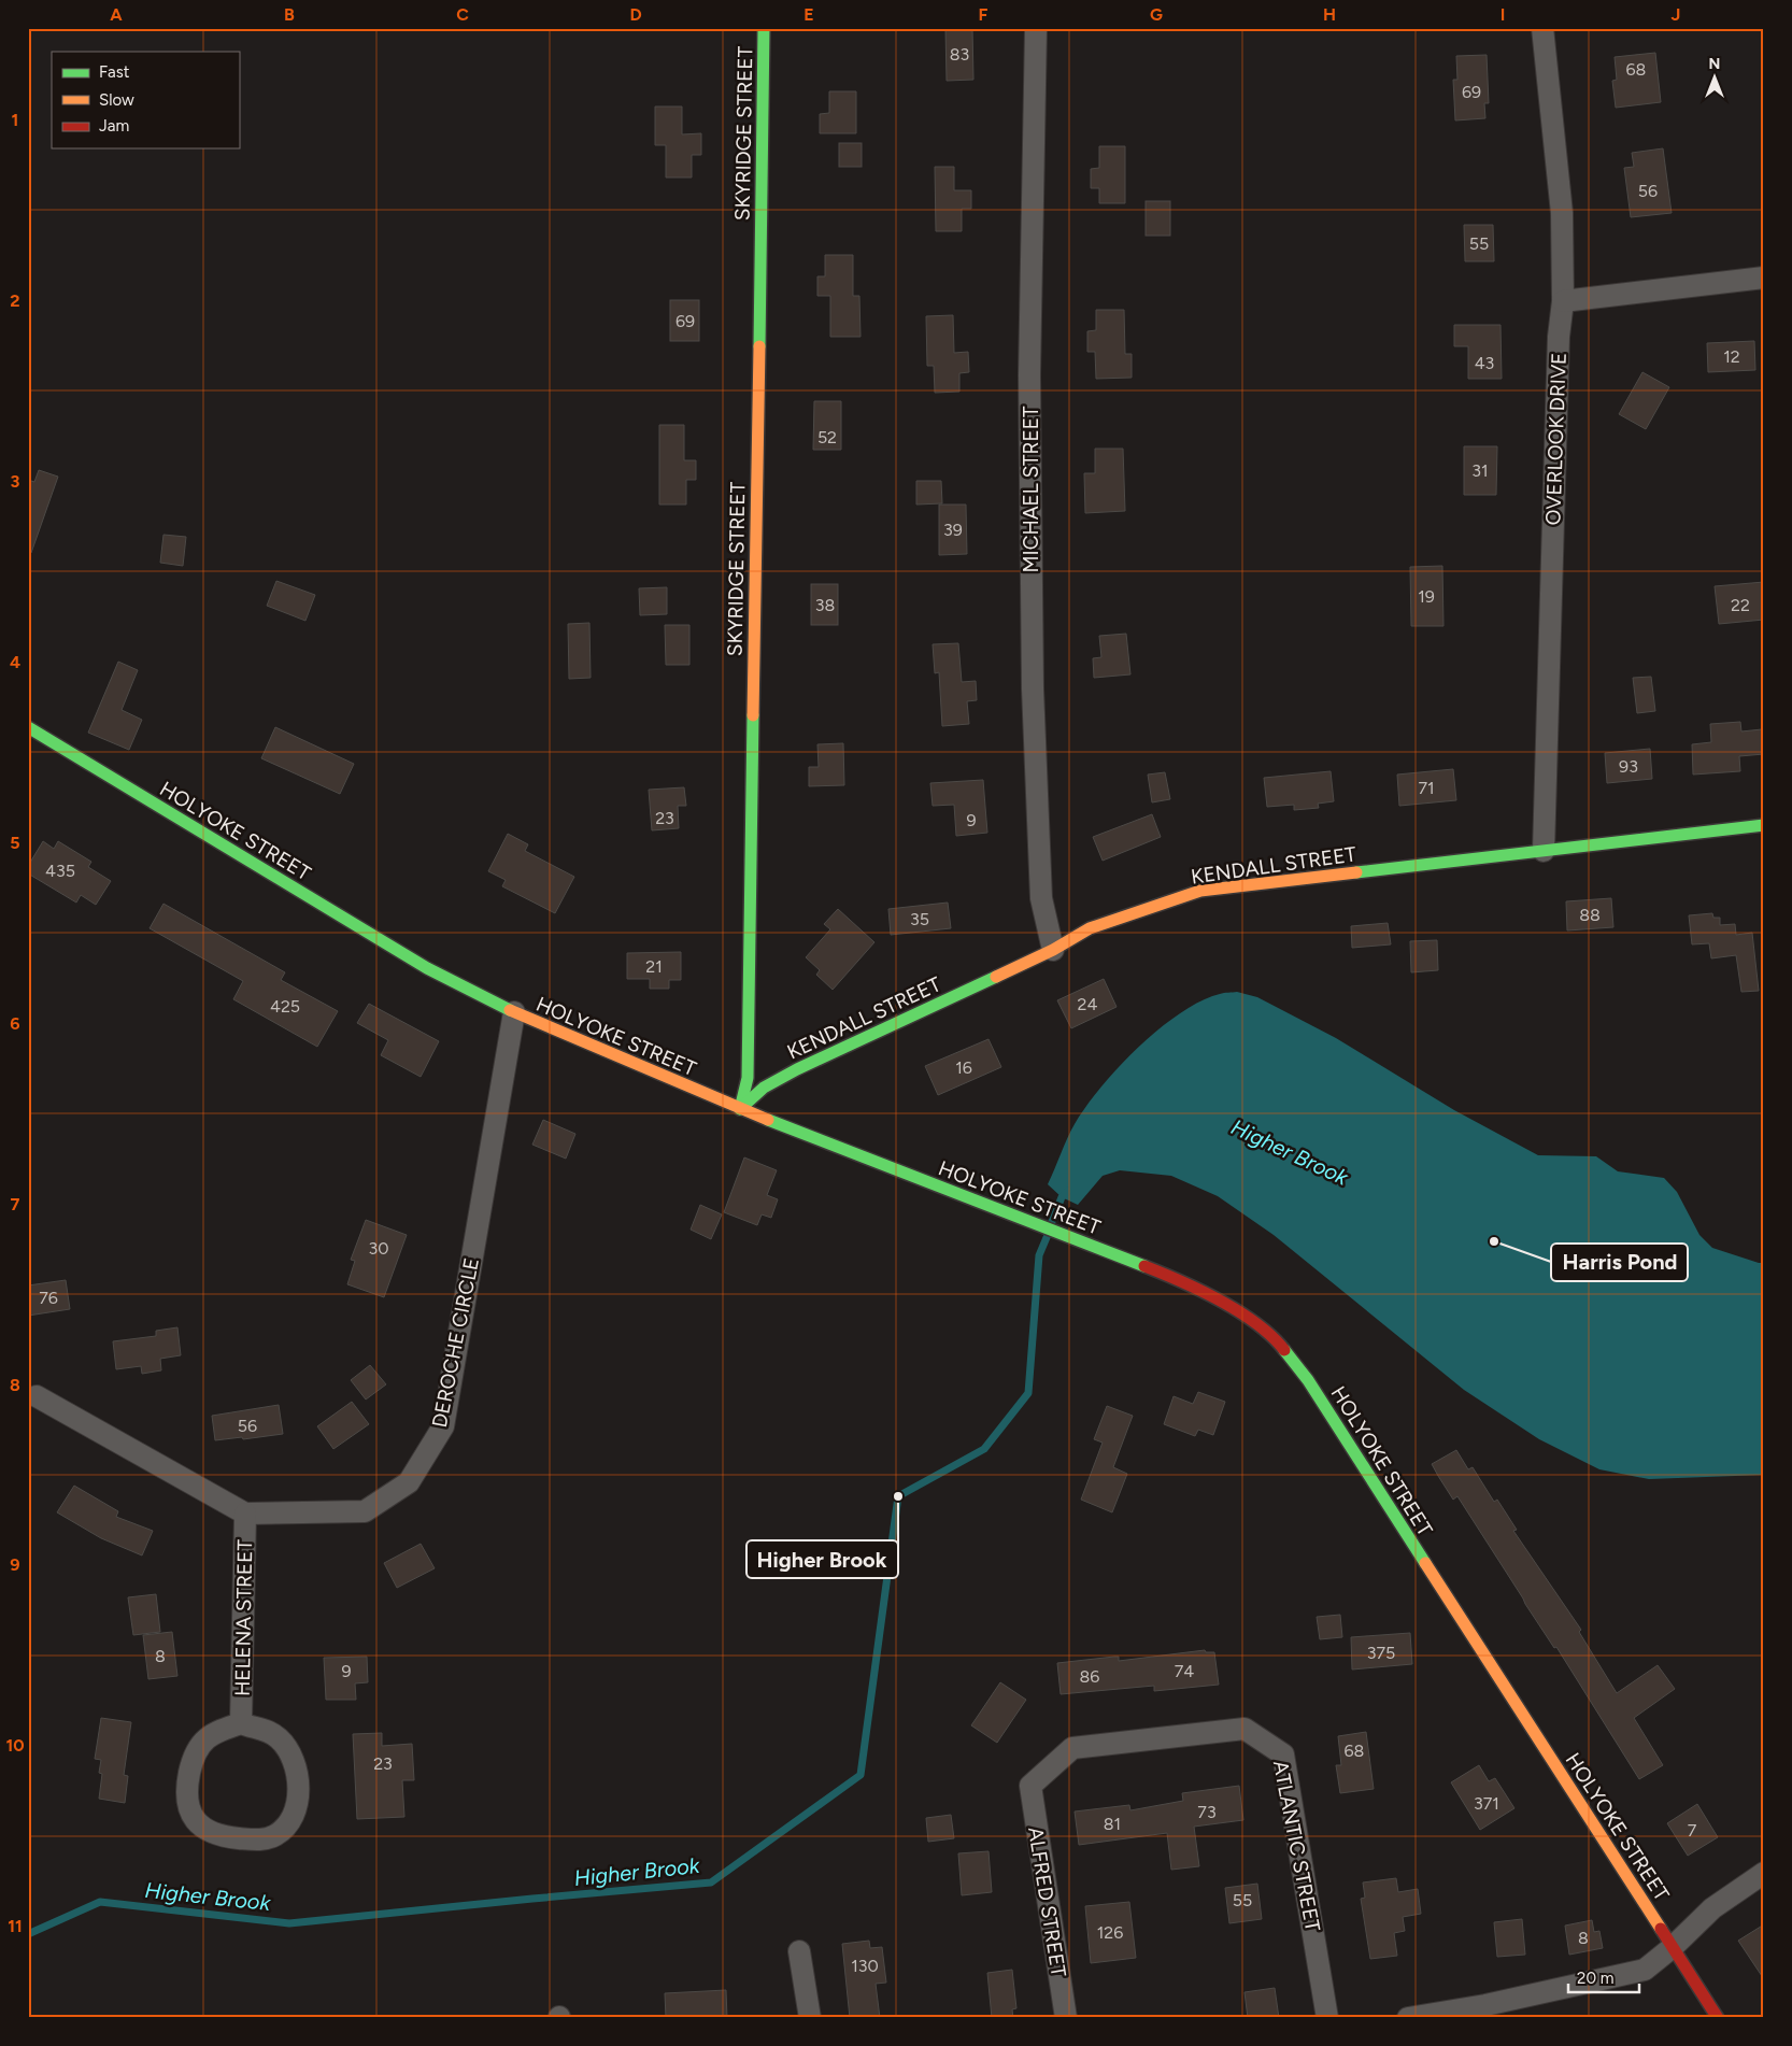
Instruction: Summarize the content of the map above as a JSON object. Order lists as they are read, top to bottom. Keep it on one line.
{"streets":{"main road":["SKYRIDGE STREET","HOLYOKE STREET","KENDALL STREET"],"street":["OVERLOOK DRIVE","MICHAEL STREET","DEROCHE CIRCLE","HELENA STREET","ATLANTIC STREET","ALFRED STREET"]},"crossings":[["SKYRIDGE STREET","HOLYOKE STREET"],["SKYRIDGE STREET","KENDALL STREET"],["OVERLOOK DRIVE","KENDALL STREET"],["MICHAEL STREET","KENDALL STREET"],["HOLYOKE STREET","KENDALL STREET"],["HOLYOKE STREET","DEROCHE CIRCLE"],["DEROCHE CIRCLE","HELENA STREET"],["ATLANTIC STREET","ALFRED STREET"]],"water":["Higher Brook"],"places":["Harris Pond","Higher Brook"],"house_numbers":["83","68","69","56","55","69","12","43","52","31","39","19","38","22","93","71","23","9","435","88","35","21","24","425","16","30","76","56","375","8","9","74","86","68","23","371","73","81","7","55","126","8","130"],"legend":["Fast","Slow","Jam"],"scale_bar":"20 m","north":"top","grid":{"columns":["A","B","C","D","E","F","G","H","I","J"],"rows":["1","2","3","4","5","6","7","8","9","10","11"]}}
